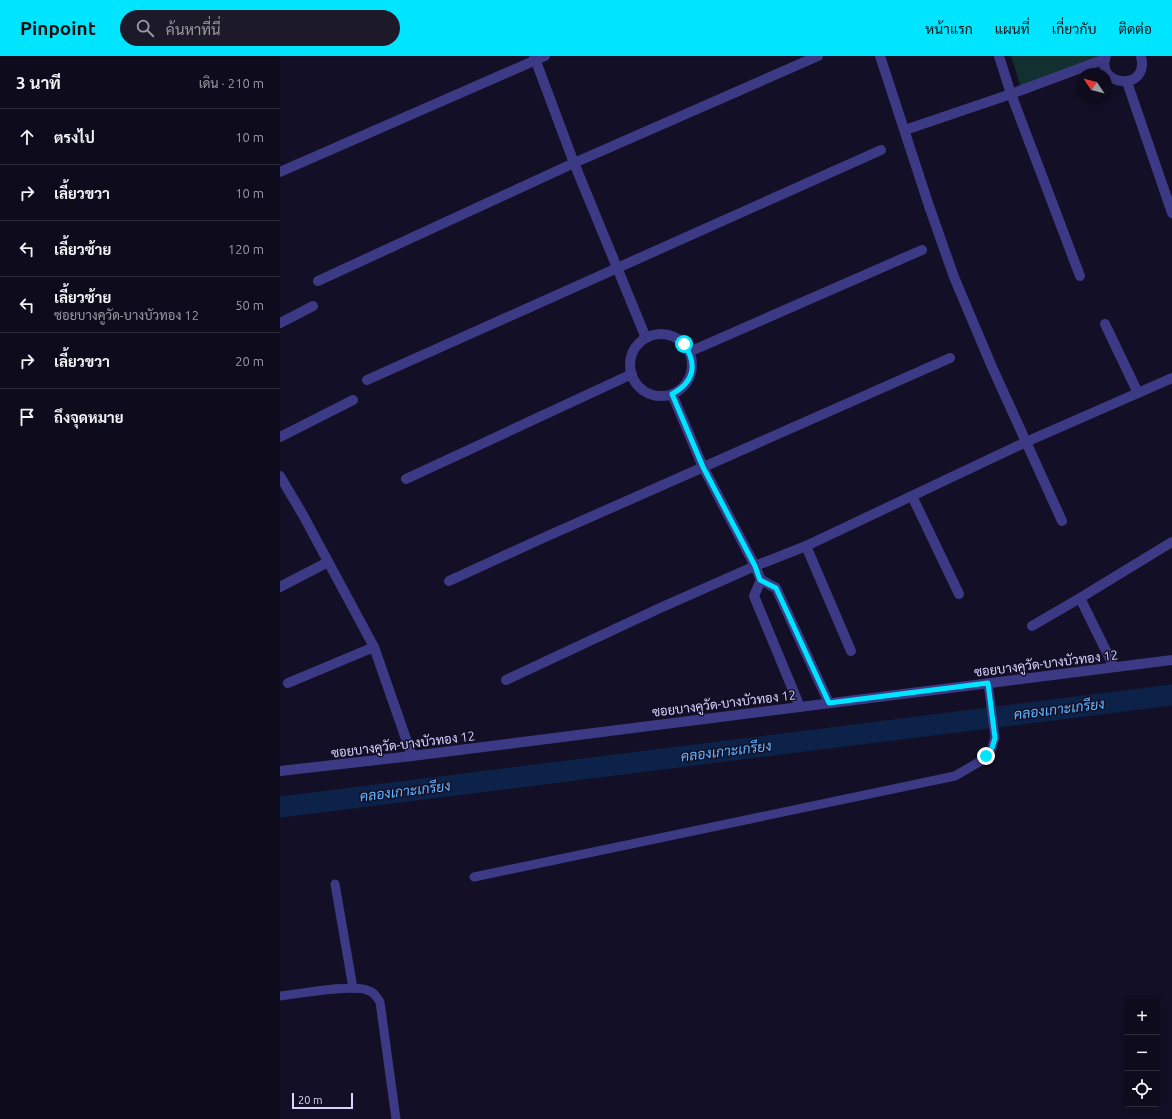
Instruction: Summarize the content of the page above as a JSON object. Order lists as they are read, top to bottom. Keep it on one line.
{"streets":{"street":["ซอยบางคูวัด-บางบัวทอง 12"]},"water":["คลองเกาะเกรียง"],"scale_bar":"20 m","north":"top left","page":{"header":"Pinpoint","search":"ค้นหาที่นี่","nav":["หน้าแรก","แผนที่","เกี่ยวกับ","ติดต่อ"],"heading":["3 นาที","เดิน · 210 m"],"list":[["ตรงไป","10 m"],["เลี้ยวขวา","10 m"],["เลี้ยวซ้าย","120 m"],["เลี้ยวซ้าย","ซอยบางคูวัด-บางบัวทอง 12","50 m"],["เลี้ยวขวา","20 m"],"ถึงจุดหมาย"],"map_buttons":["+","−"],"scale":"20 m"}}
